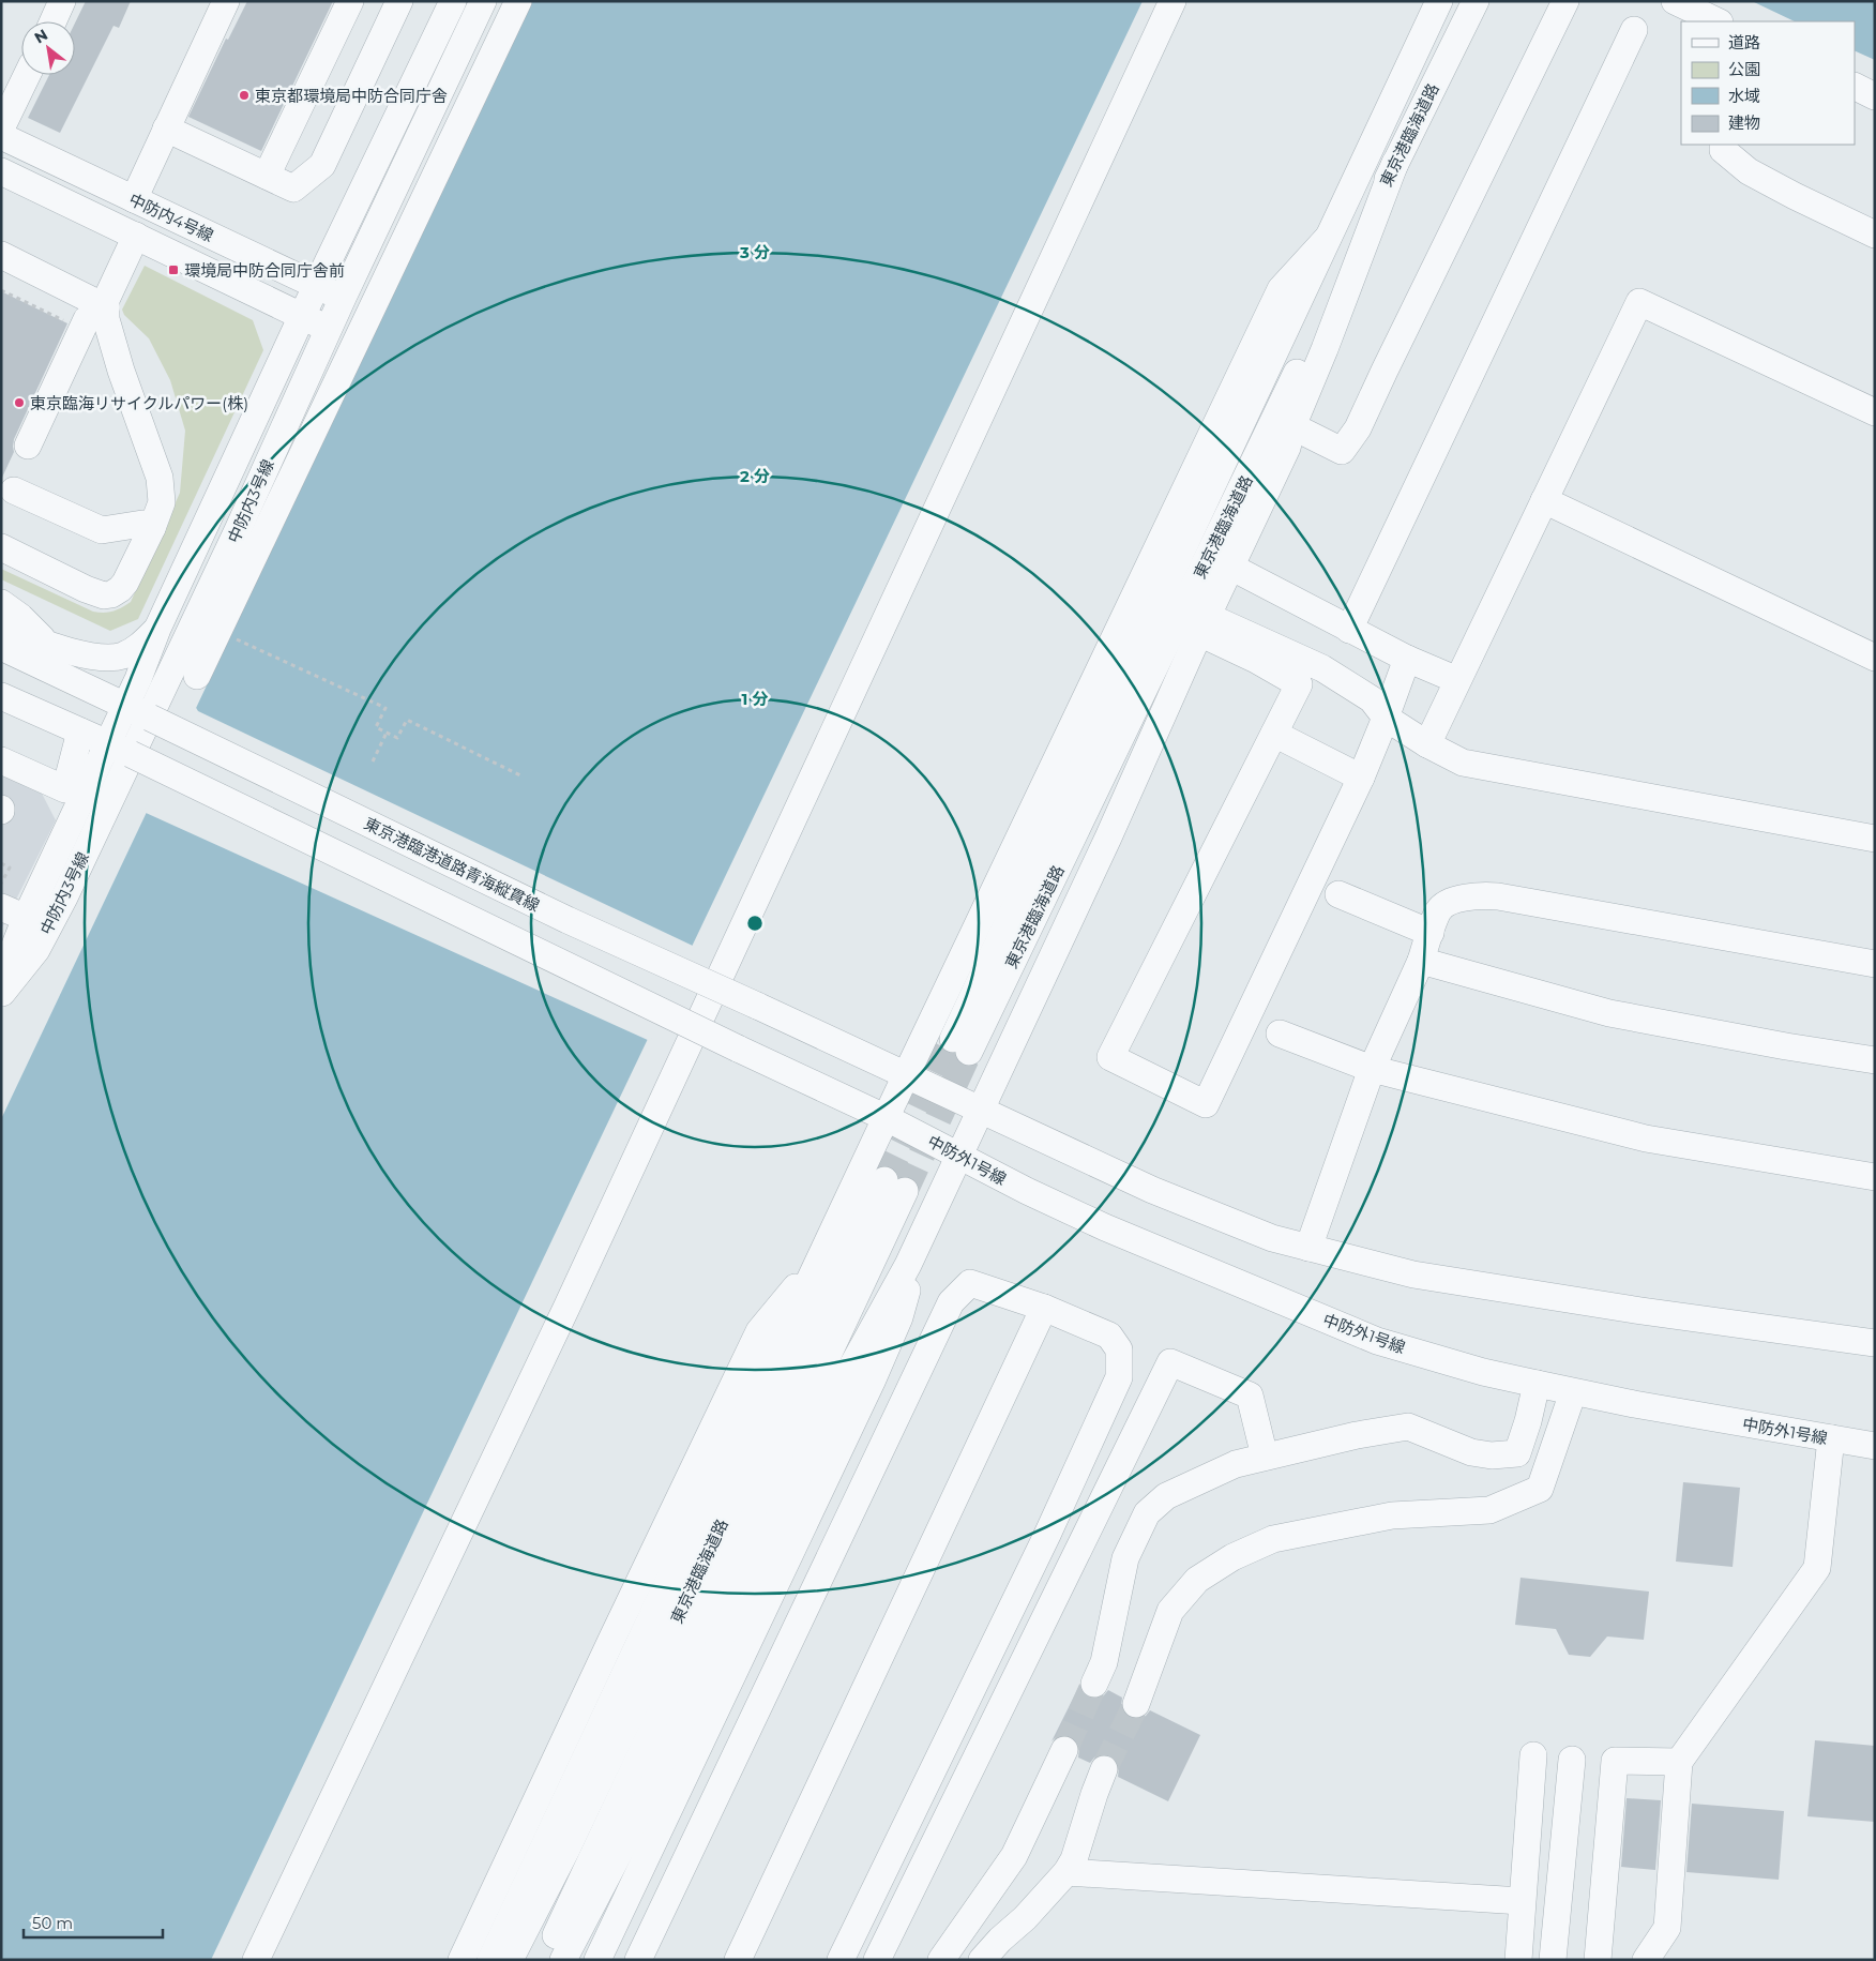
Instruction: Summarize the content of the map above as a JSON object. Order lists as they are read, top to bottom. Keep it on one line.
{"streets":{"street":["東京港臨海道路","中防内4号線","中防内3号線","東京港臨港道路青海縦貫線","中防外1号線"]},"crossings":[["中防内4号線","中防内3号線"],["中防内3号線","東京港臨港道路青海縦貫線"]],"places":{"other":["東京都環境局中防合同庁舎","東京臨海リサイクルパワー(株)"],"transit":["環境局中防合同庁舎前"]},"legend":["道路","公園","水域","建物"],"scale_bar":"50 m","north":"top left","rings":["3 分","2 分","1 分"]}
